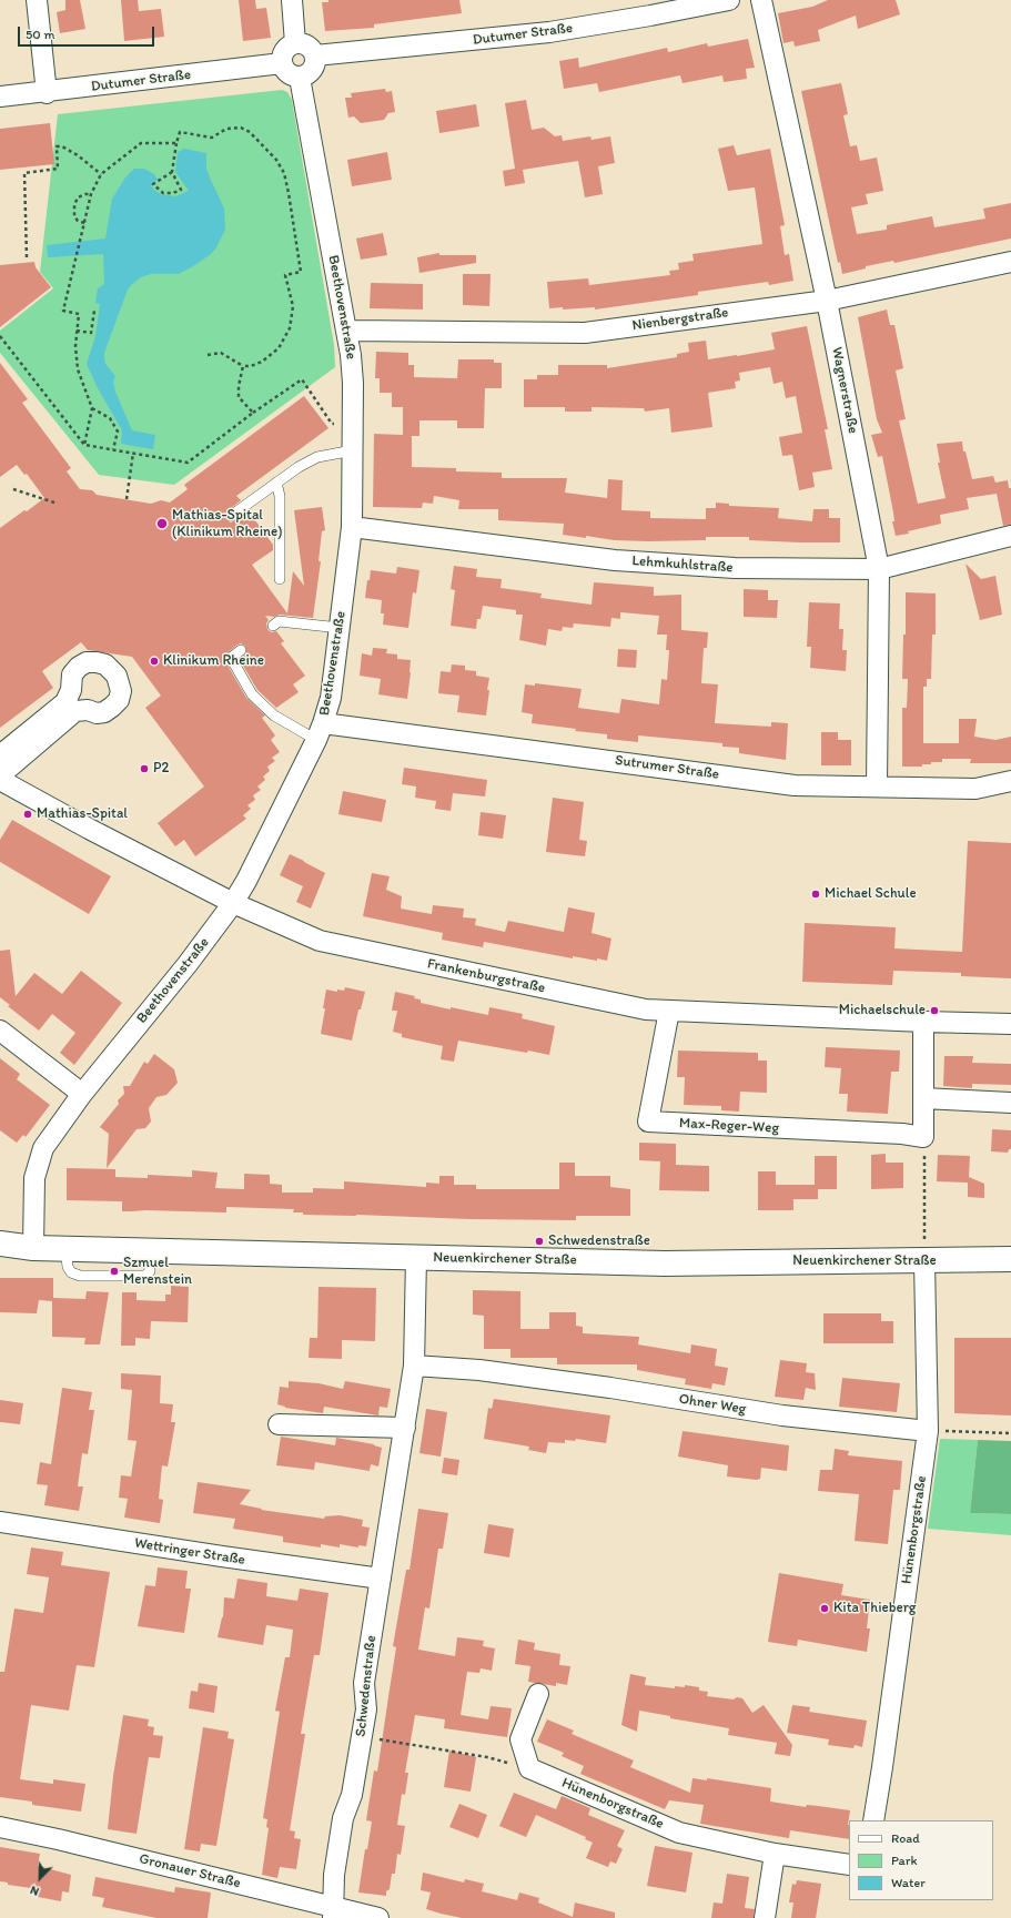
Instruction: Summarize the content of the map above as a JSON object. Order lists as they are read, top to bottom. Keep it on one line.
{"streets":{"street":["Dutumer Straße","Beethovenstraße","Nienbergstraße","Wagnerstraße","Lehmkuhlstraße","Sutrumer Straße","Frankenburgstraße","Max-Reger-Weg","Neuenkirchener Straße","Ohner Weg","Hünenborgstraße","Wettringer Straße","Schwedenstraße","Gronauer Straße"]},"crossings":[["Dutumer Straße","Beethovenstraße"],["Beethovenstraße","Nienbergstraße"],["Beethovenstraße","Lehmkuhlstraße"],["Beethovenstraße","Sutrumer Straße"],["Beethovenstraße","Frankenburgstraße"],["Beethovenstraße","Neuenkirchener Straße"],["Nienbergstraße","Wagnerstraße"],["Wagnerstraße","Lehmkuhlstraße"],["Wagnerstraße","Sutrumer Straße"],["Frankenburgstraße","Max-Reger-Weg"],["Neuenkirchener Straße","Hünenborgstraße"],["Neuenkirchener Straße","Schwedenstraße"],["Ohner Weg","Hünenborgstraße"],["Ohner Weg","Schwedenstraße"],["Wettringer Straße","Schwedenstraße"],["Schwedenstraße","Gronauer Straße"]],"places":["Mathias-Spital (Klinikum Rheine)","Klinikum Rheine","P2","Mathias-Spital","Michael Schule","Michaelschule","Schwedenstraße","Szmuel Merenstein","Kita Thieberg"],"legend":["Road","Park","Water"],"scale_bar":"50 m","north":"bottom left"}
